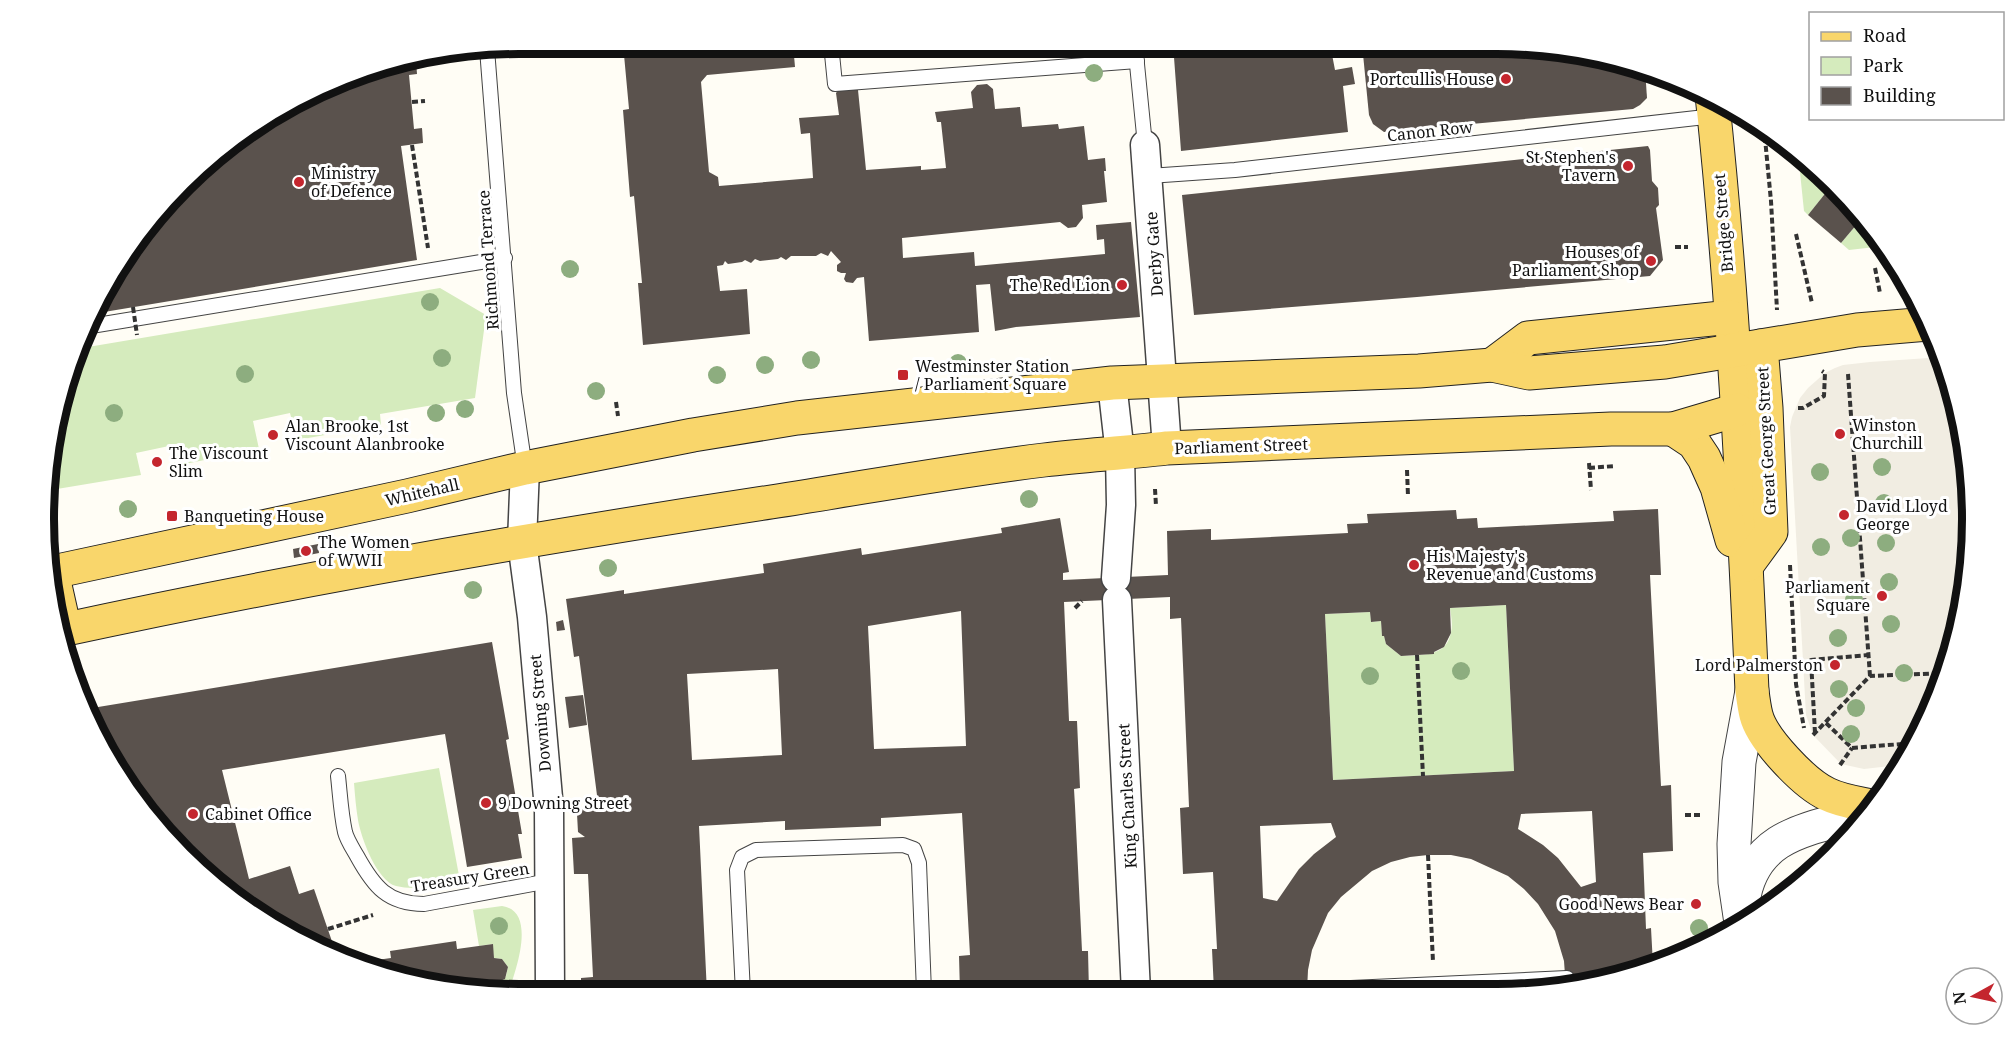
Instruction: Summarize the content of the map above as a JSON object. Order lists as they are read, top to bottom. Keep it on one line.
{"streets":{"main road":["Bridge Street","Great George Street","Parliament Street","Whitehall"],"street":["Derby Gate","Downing Street","King Charles Street"],"lane":["Canon Row","Richmond Terrace","Treasury Green"]},"crossings":[["Canon Row","Derby Gate"],["Bridge Street","Great George Street"],["Derby Gate","Parliament Street"],["Richmond Terrace","Whitehall"],["Richmond Terrace","Downing Street"],["Great George Street","Parliament Street"],["Parliament Street","Downing Street"],["Parliament Street","King Charles Street"],["Whitehall","Downing Street"],["Whitehall","King Charles Street"],["Downing Street","Treasury Green"]],"places":{"other":["Portcullis House","St Stephen's Tavern","Ministry of Defence","Houses of Parliament Shop","The Red Lion","Winston Churchill","Alan Brooke, 1st Viscount Alanbrooke","The Viscount Slim","David Lloyd George","The Women of WWII","His Majesty's Revenue and Customs","Parliament Square","Lord Palmerston","9 Downing Street","Cabinet Office","Good News Bear"],"transit":["Westminster Station / Parliament Square","Banqueting House"]},"legend":["Road","Park","Building"],"north":"left"}
